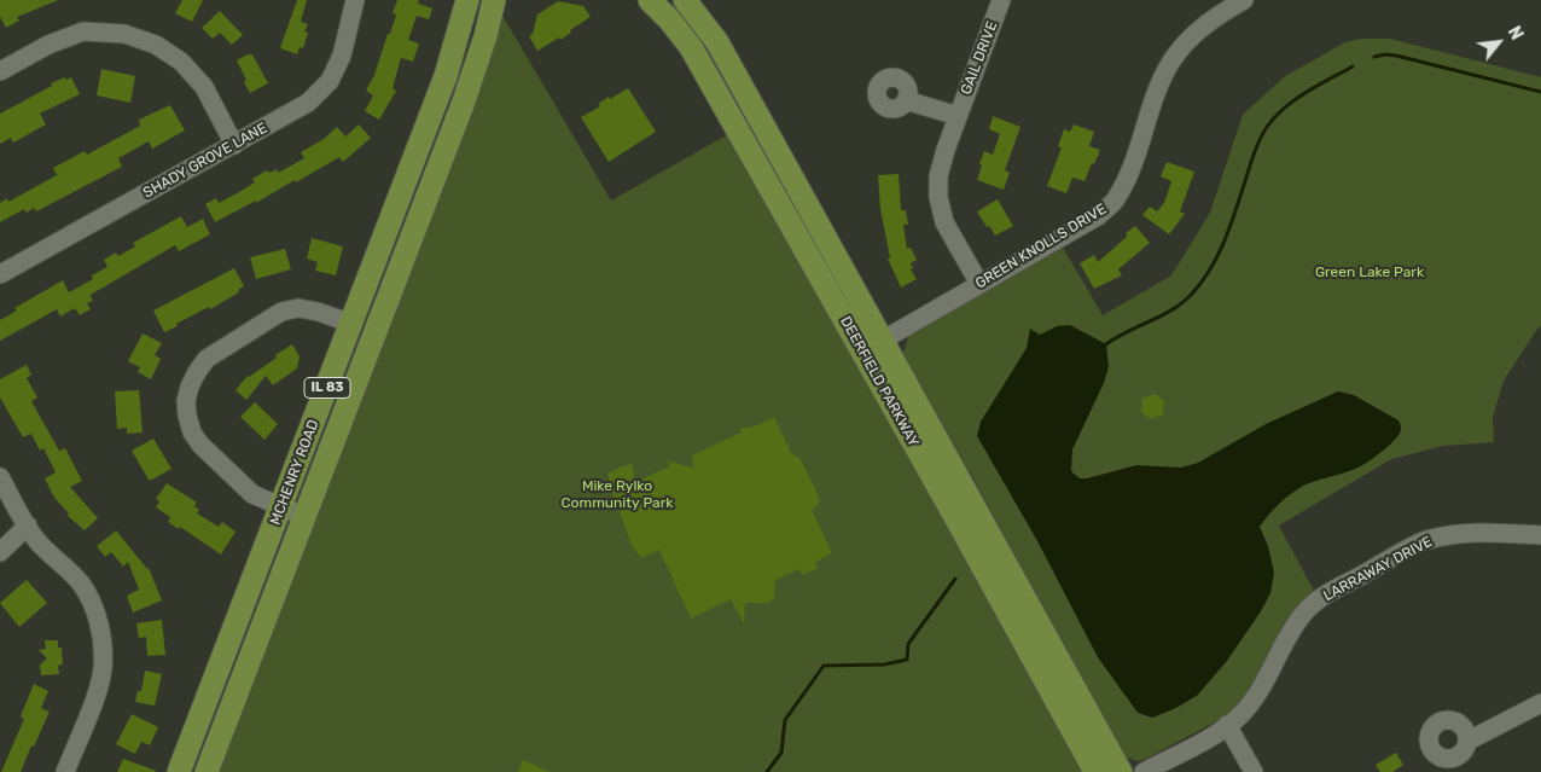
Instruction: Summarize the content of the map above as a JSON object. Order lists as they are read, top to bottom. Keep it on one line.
{"streets":{"main road":["DEERFIELD PARKWAY","IL 83","MCHENRY ROAD"],"street":["GAIL DRIVE","SHADY GROVE LANE","GREEN KNOLLS DRIVE","LARRAWAY DRIVE"]},"crossings":[["GAIL DRIVE","GREEN KNOLLS DRIVE"],["GREEN KNOLLS DRIVE","DEERFIELD PARKWAY"]],"parks":["Green Lake Park","Mike Rylko Community Park"],"north":"top right"}
